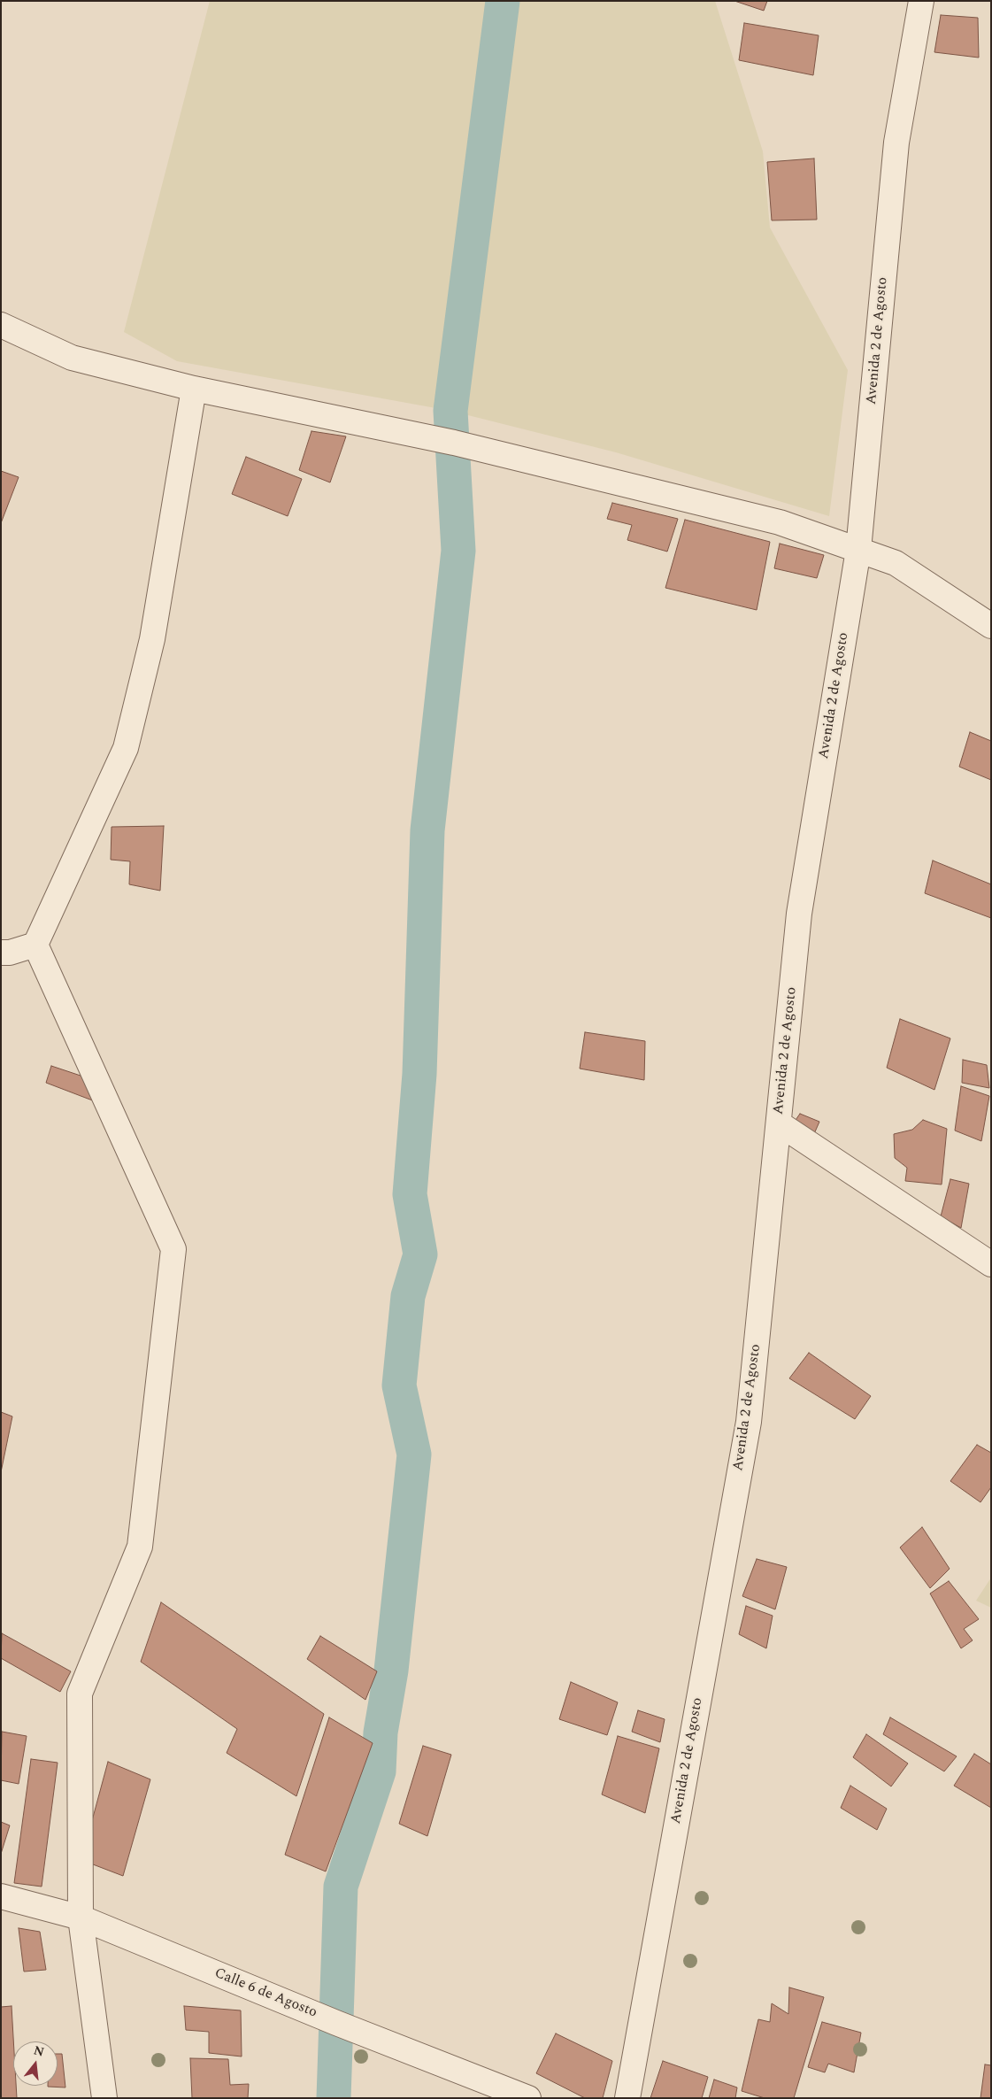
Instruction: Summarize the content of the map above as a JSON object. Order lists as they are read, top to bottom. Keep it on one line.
{"streets":{"street":["Avenida 2 de Agosto","Calle 6 de Agosto"]},"north":"top"}
